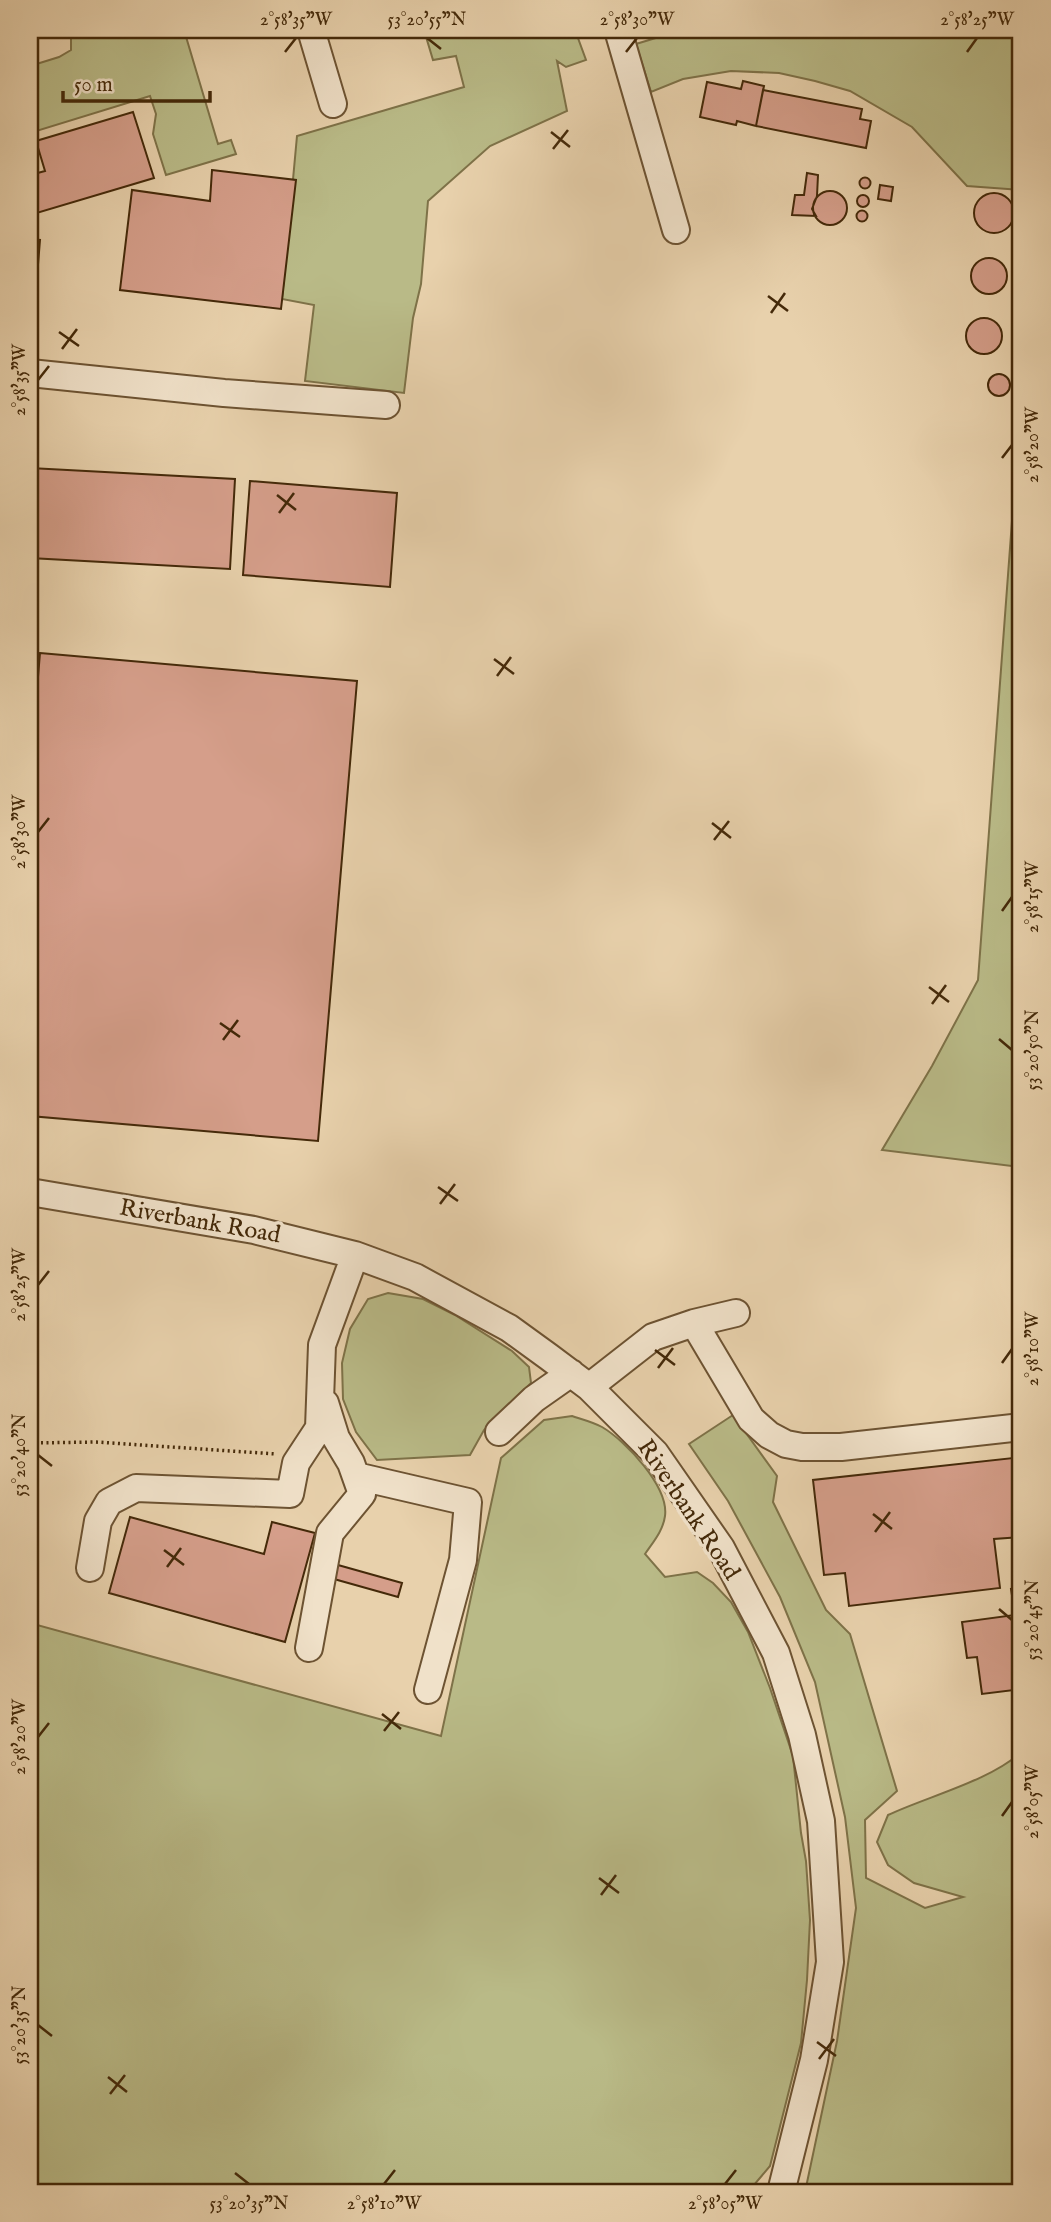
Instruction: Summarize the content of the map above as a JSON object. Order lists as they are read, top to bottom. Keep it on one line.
{"streets":{"street":["Riverbank Road"]},"scale_bar":"50 m","coordinates":["2°58'35\"W","53°20'55\"N","2°58'30\"W","2°58'25\"W","2°58'20\"W","2°58'15\"W","53°20'50\"N","2°58'10\"W","53°20'40\"N","53°20'45\"N","2°58'05\"W","53°20'35\"N"]}
